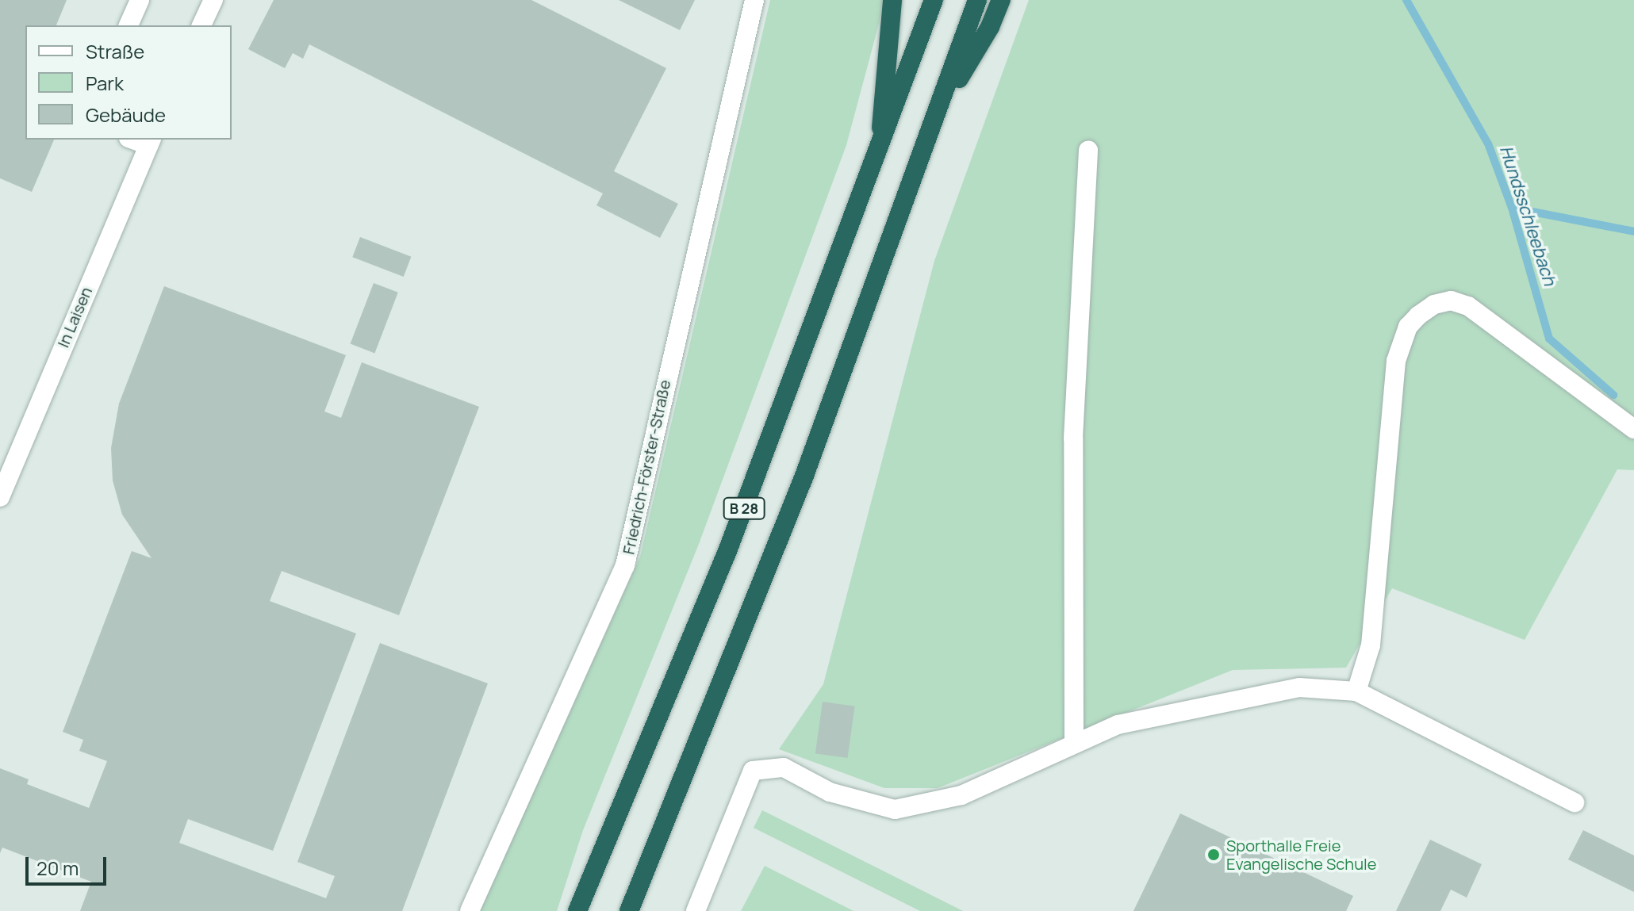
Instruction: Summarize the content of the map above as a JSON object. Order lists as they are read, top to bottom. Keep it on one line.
{"streets":{"highway":["B 28"],"street":["In Laisen","Friedrich-Förster-Straße"]},"water":["Hundsschleebach"],"places":["Sporthalle Freie Evangelische Schule"],"legend":["Straße","Park","Gebäude"],"scale_bar":"20 m"}
